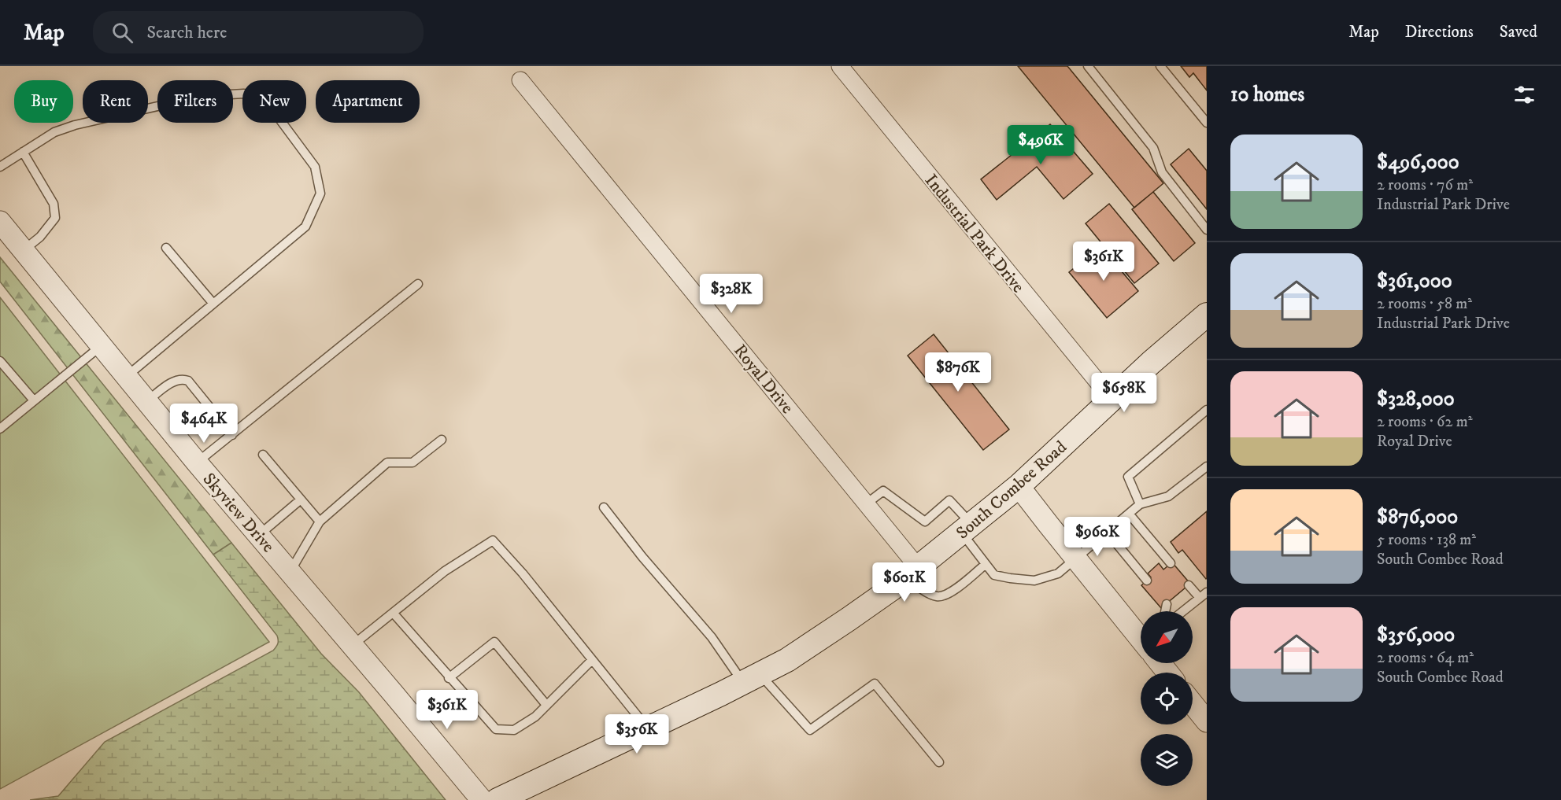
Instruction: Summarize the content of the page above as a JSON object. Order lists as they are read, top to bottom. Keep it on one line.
{"streets":{"main road":["South Combee Road"],"street":["Industrial Park Drive","Royal Drive","Skyview Drive"]},"crossings":[["Industrial Park Drive","South Combee Road"],["Royal Drive","South Combee Road"]],"north":"bottom left","page":{"header":"Map","search":"Search here","nav":["Map","Directions","Saved"],"heading":"10 homes","chip":["Buy","Rent","Filters","New","Apartment"],"list":[{"name":"$496,000","note":"2 rooms · 76 m² · Industrial Park Drive"},{"name":"$361,000","note":"2 rooms · 58 m² · Industrial Park Drive"},{"name":"$328,000","note":"2 rooms · 62 m² · Royal Drive"},{"name":"$876,000","note":"5 rooms · 138 m² · South Combee Road"},{"name":"$356,000","note":"2 rooms · 64 m² · South Combee Road"}],"price":["$496K","$361K","$328K","$876K","$658K","$464K","$960K","$601K","$361K","$356K"]}}
